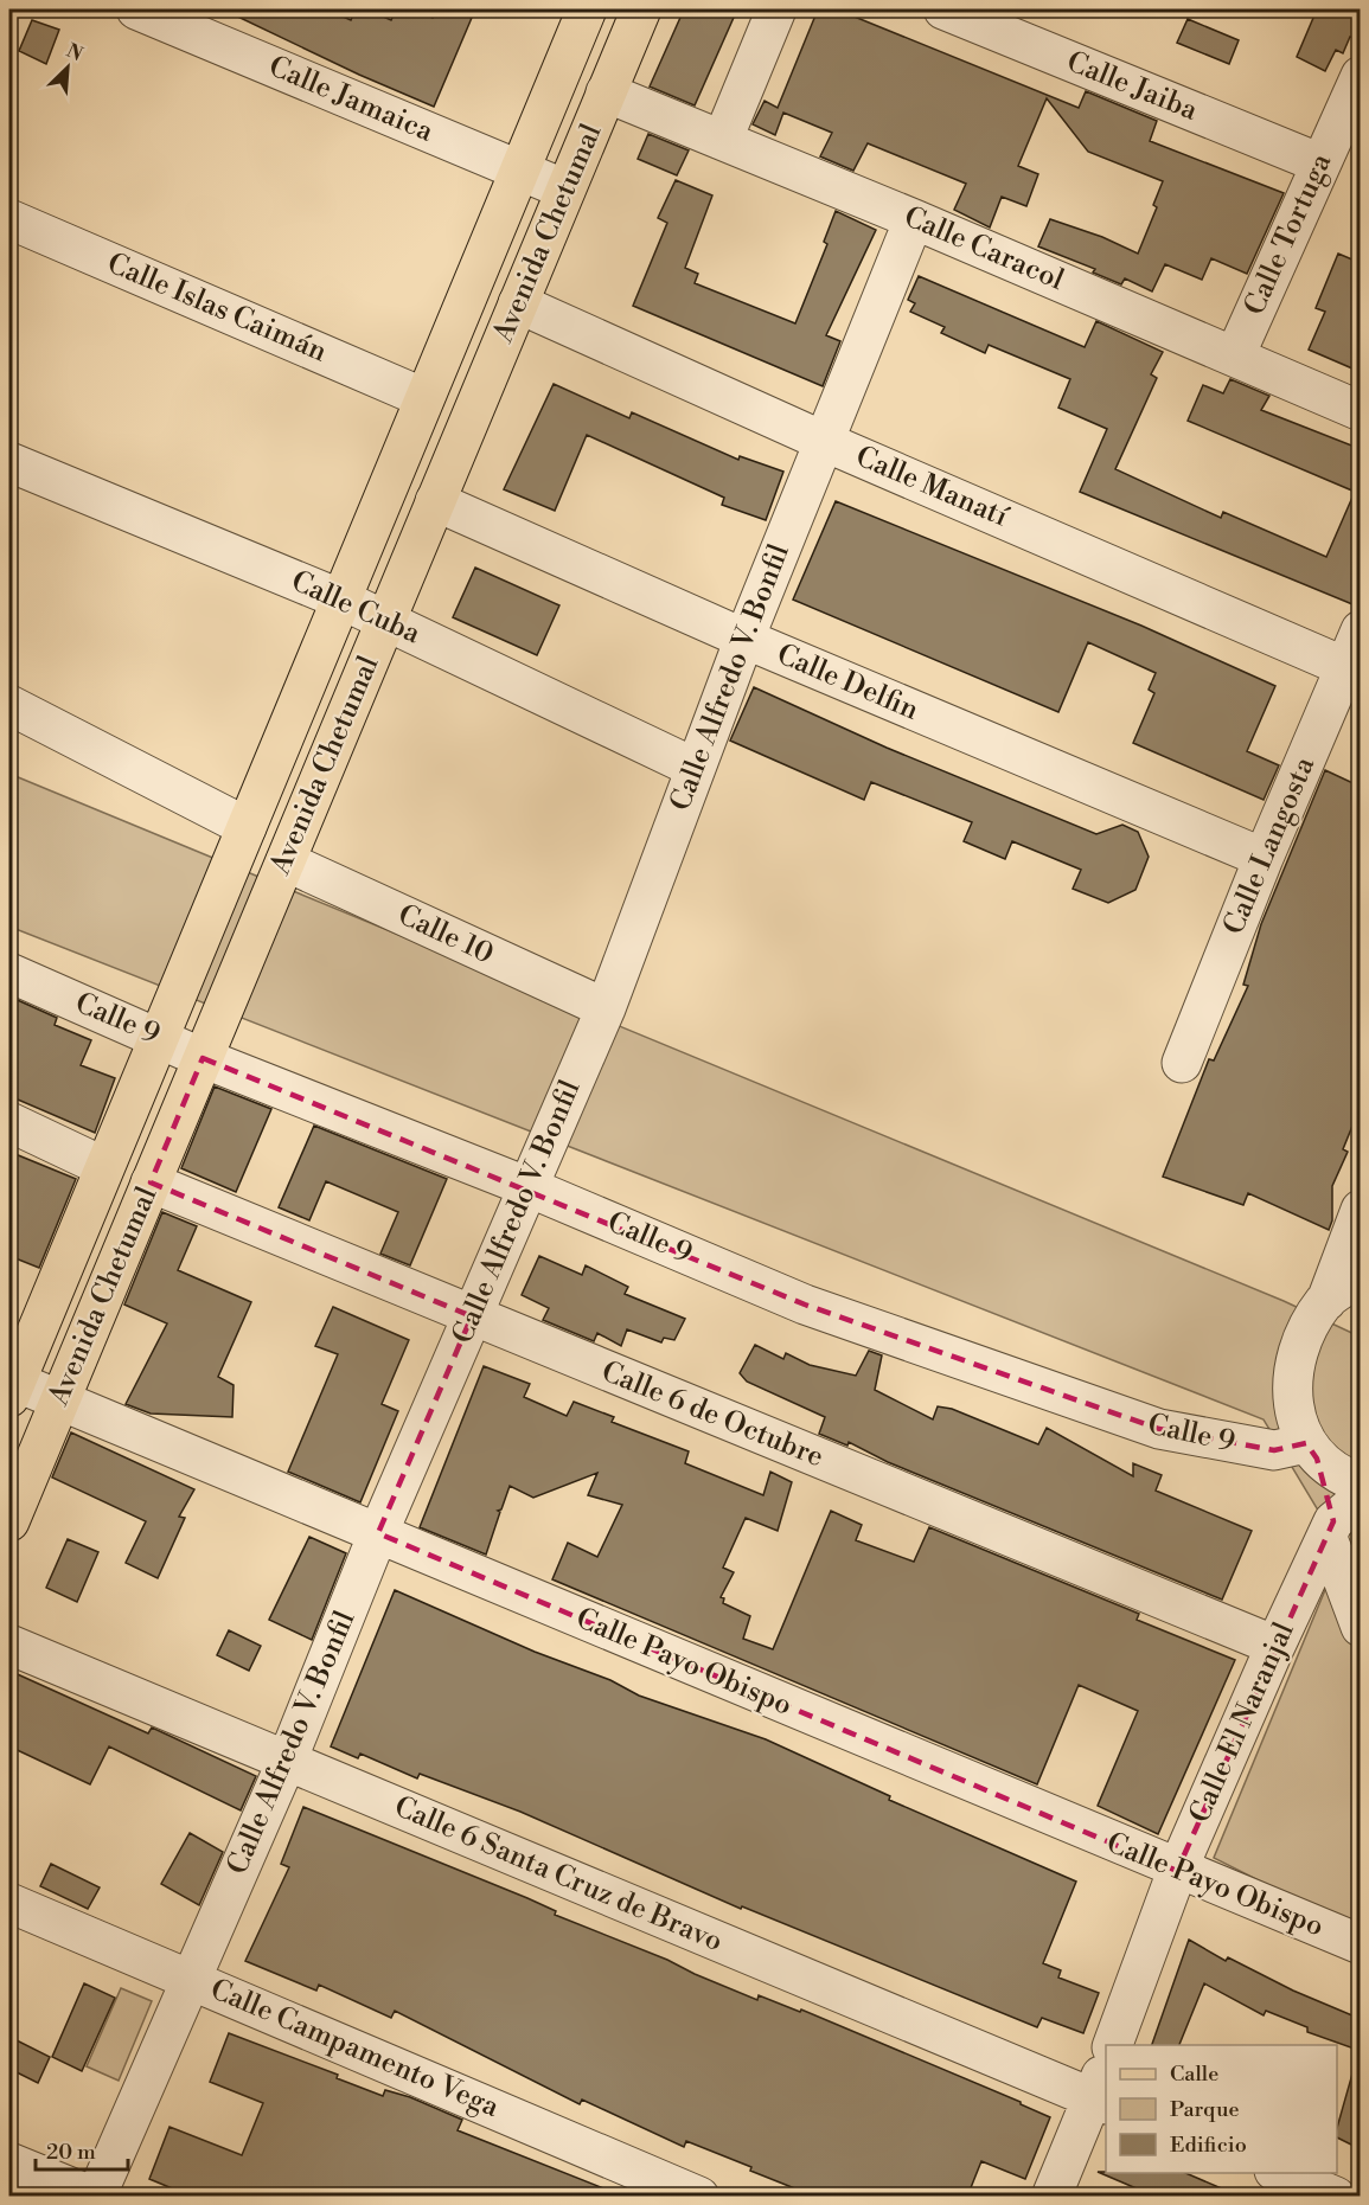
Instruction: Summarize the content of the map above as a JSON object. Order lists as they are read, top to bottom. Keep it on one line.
{"streets":{"main road":["Avenida Chetumal"],"street":["Calle Jaiba","Calle Jamaica","Calle Tortuga","Calle Caracol","Calle Islas Caimán","Calle Manatí","Calle Cuba","Calle Alfredo V. Bonfil","Calle Delfin","Calle Langosta","Calle 10","Calle 9","Calle 6 de Octubre","Calle Payo Obispo","Calle El Naranjal","Calle 6 Santa Cruz de Bravo","Calle Campamento Vega"]},"crossings":[["Calle Jaiba","Calle Tortuga"],["Calle Jamaica","Avenida Chetumal"],["Avenida Chetumal","Calle Caracol"],["Avenida Chetumal","Calle Islas Caimán"],["Avenida Chetumal","Calle Manatí"],["Avenida Chetumal","Calle Cuba"],["Avenida Chetumal","Calle Delfin"],["Avenida Chetumal","Calle 10"],["Avenida Chetumal","Calle 9"],["Avenida Chetumal","Calle 6 de Octubre"],["Avenida Chetumal","Calle Payo Obispo"],["Calle Tortuga","Calle Caracol"],["Calle Caracol","Calle Alfredo V. Bonfil"],["Calle Manatí","Calle Alfredo V. Bonfil"],["Calle Manatí","Calle Langosta"],["Calle Cuba","Calle Alfredo V. Bonfil"],["Calle Alfredo V. Bonfil","Calle Delfin"],["Calle Alfredo V. Bonfil","Calle 10"],["Calle Alfredo V. Bonfil","Calle 9"],["Calle Alfredo V. Bonfil","Calle 6 de Octubre"],["Calle Alfredo V. Bonfil","Calle Payo Obispo"],["Calle Alfredo V. Bonfil","Calle 6 Santa Cruz de Bravo"],["Calle Alfredo V. Bonfil","Calle Campamento Vega"],["Calle Delfin","Calle Langosta"],["Calle 6 de Octubre","Calle El Naranjal"],["Calle Payo Obispo","Calle El Naranjal"]],"legend":["Calle","Parque","Edificio"],"scale_bar":"20 m","north":"top right"}
